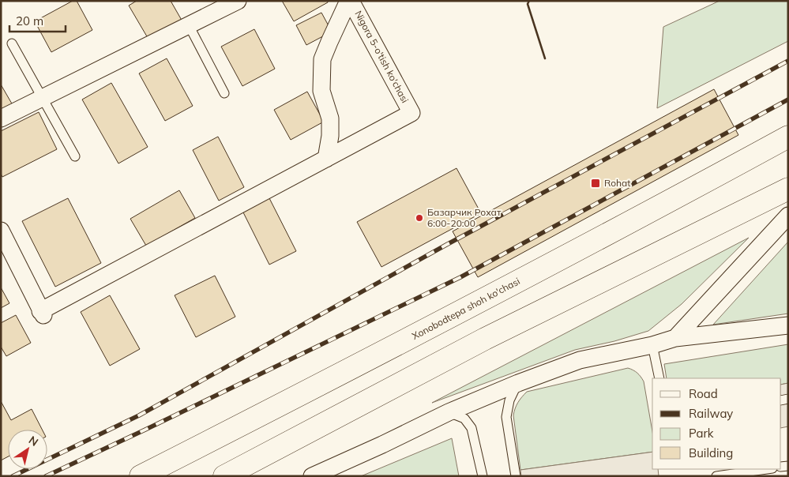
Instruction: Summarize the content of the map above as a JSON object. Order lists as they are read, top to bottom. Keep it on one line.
{"streets":{"highway":["Xonobodtepa shoh ko'chasi"],"street":["Nigora 5-o'tish ko'chasi"]},"places":{"transit":["Rohat"],"other":["Базарчик Рохат 6:00-20:00"]},"legend":["Road","Railway","Park","Building"],"scale_bar":"20 m","north":"top right"}
